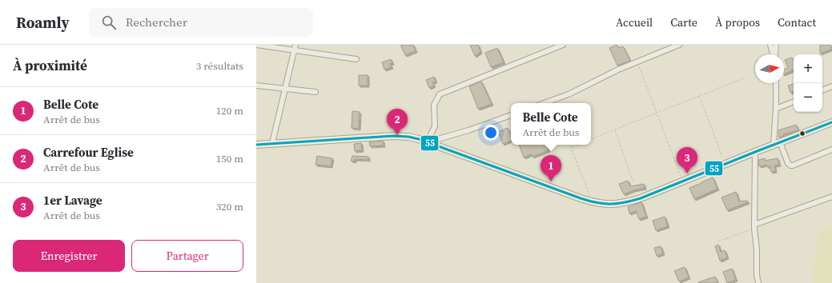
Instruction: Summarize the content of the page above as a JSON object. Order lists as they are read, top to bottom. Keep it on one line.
{"lines":["transit line 55"],"north":"right","page":{"header":"Roamly","search":"Rechercher","nav":["Accueil","Carte","À propos","Contact"],"heading":["À proximité","3 résultats"],"map_buttons":["+","−"],"list":[{"mark":"1","name":"Belle Cote","note":"Arrêt de bus","value":"120 m"},{"mark":"2","name":"Carrefour Eglise","note":"Arrêt de bus","value":"150 m"},{"mark":"3","name":"1er Lavage","note":"Arrêt de bus","value":"320 m"}],"popup":["Belle Cote","Arrêt de bus"],"pins":["2","3","1"],"buttons":["Enregistrer","Partager"]}}
